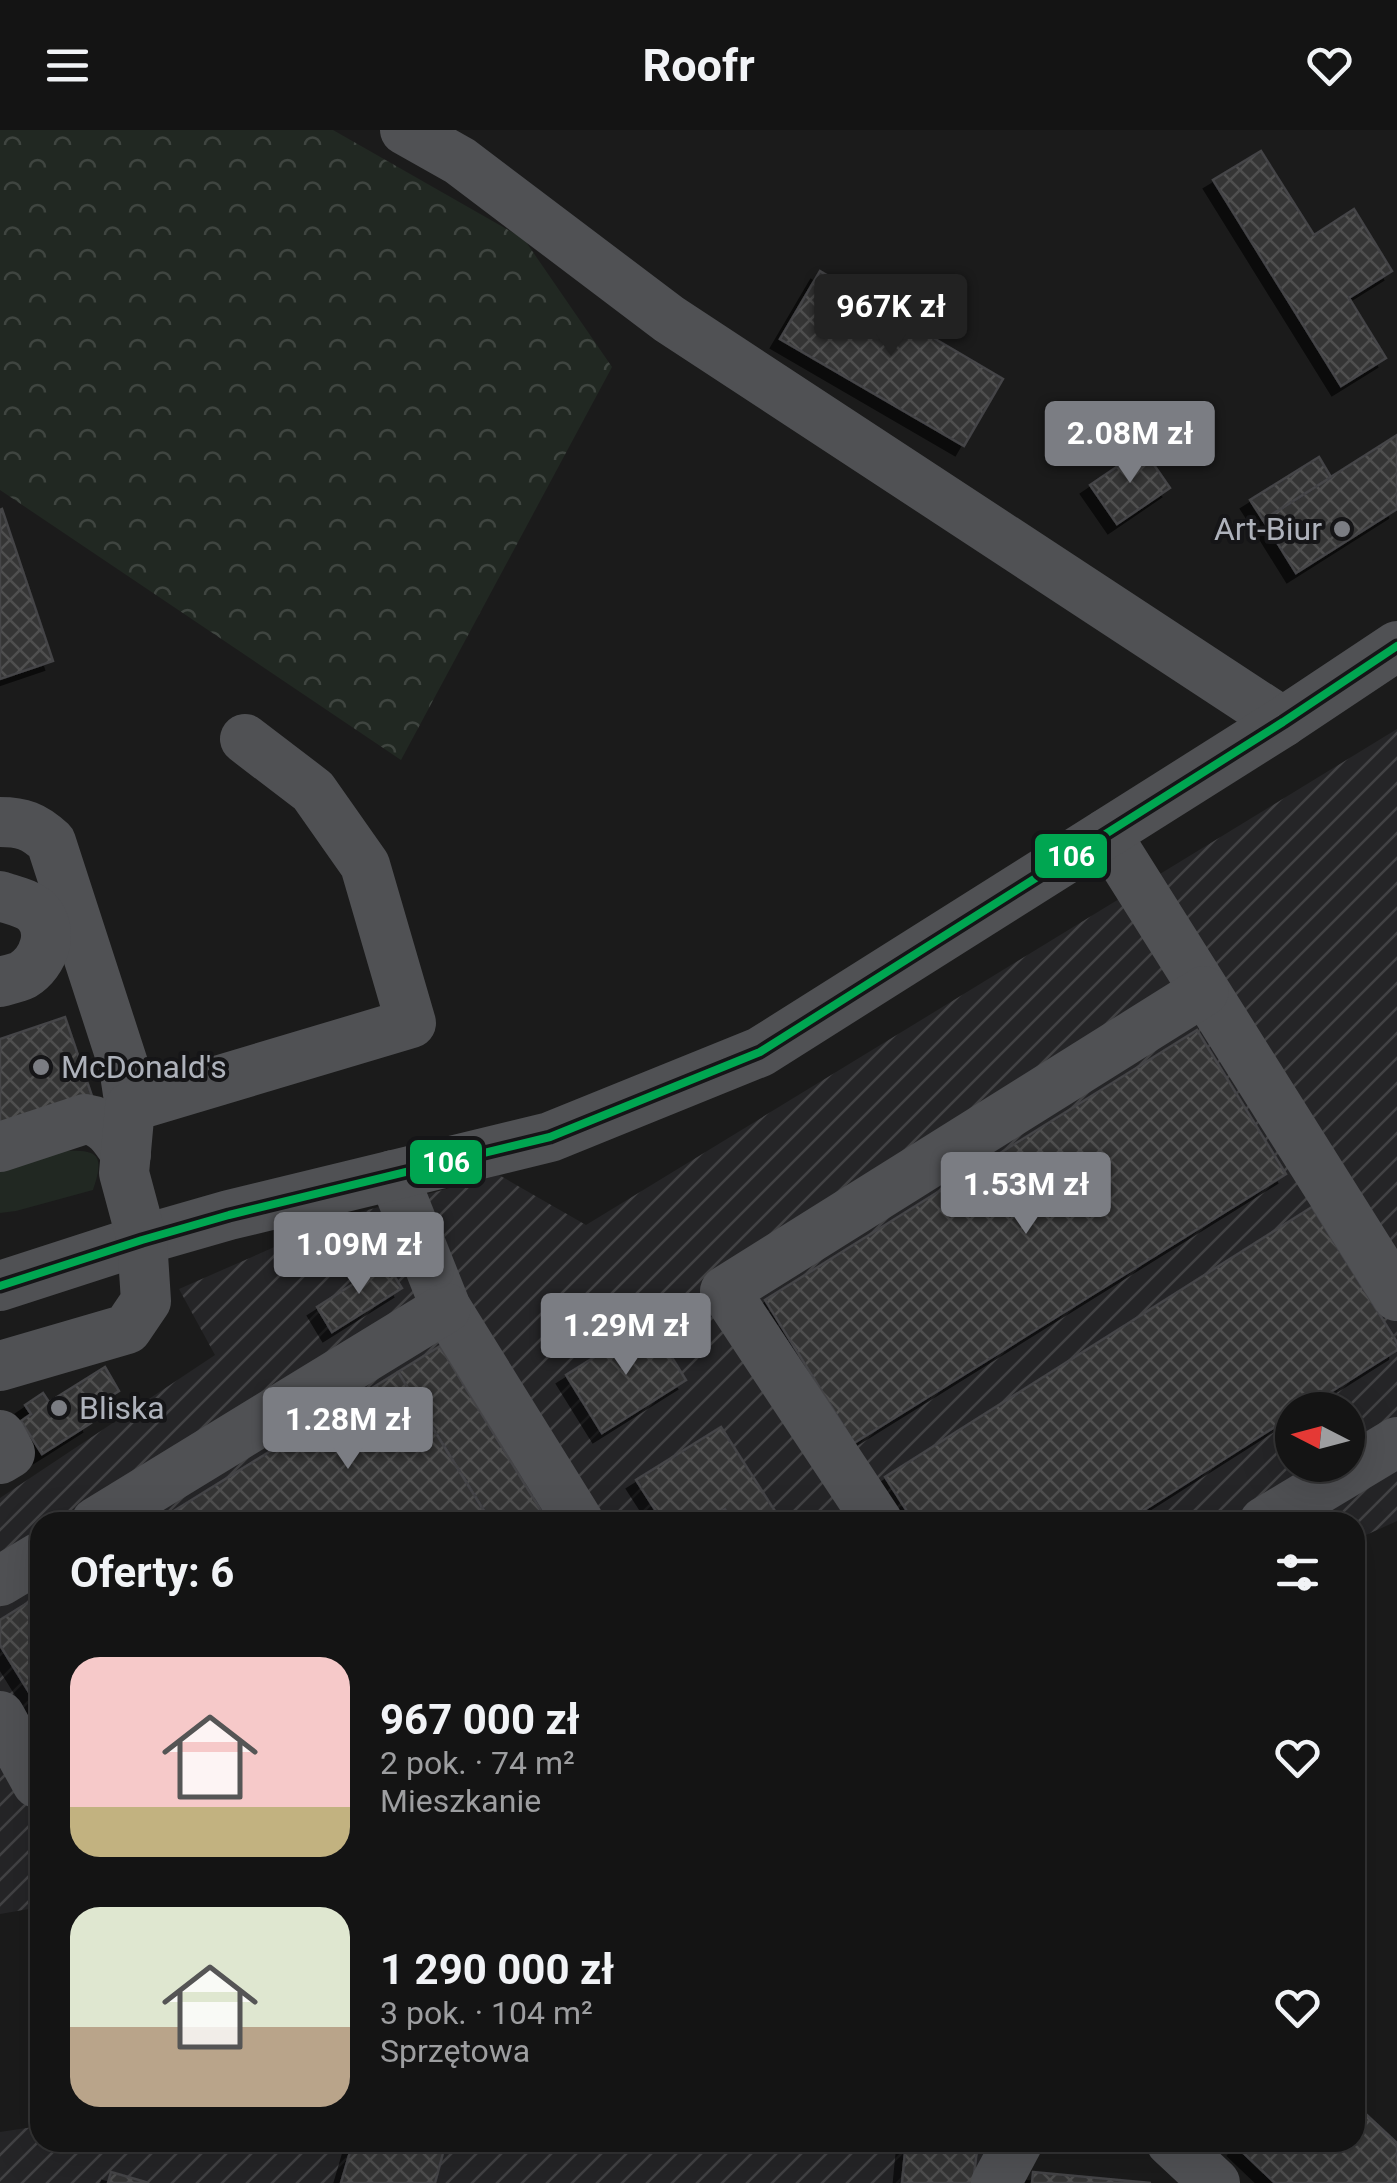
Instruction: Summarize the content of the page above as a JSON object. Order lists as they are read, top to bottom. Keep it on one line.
{"places":["Art-Biur","McDonald's","Bliska"],"lines":["transit line 106"],"north":"left","page":{"header":"Roofr","price":["967K zł","2.08M zł","1.53M zł","1.09M zł","1.29M zł","1.28M zł"],"heading":"Oferty: 6","list":[{"name":"967 000 zł","note":"2 pok. · 74 m² · Mieszkanie"},{"name":"1 290 000 zł","note":"3 pok. · 104 m² · Sprzętowa"}]}}
